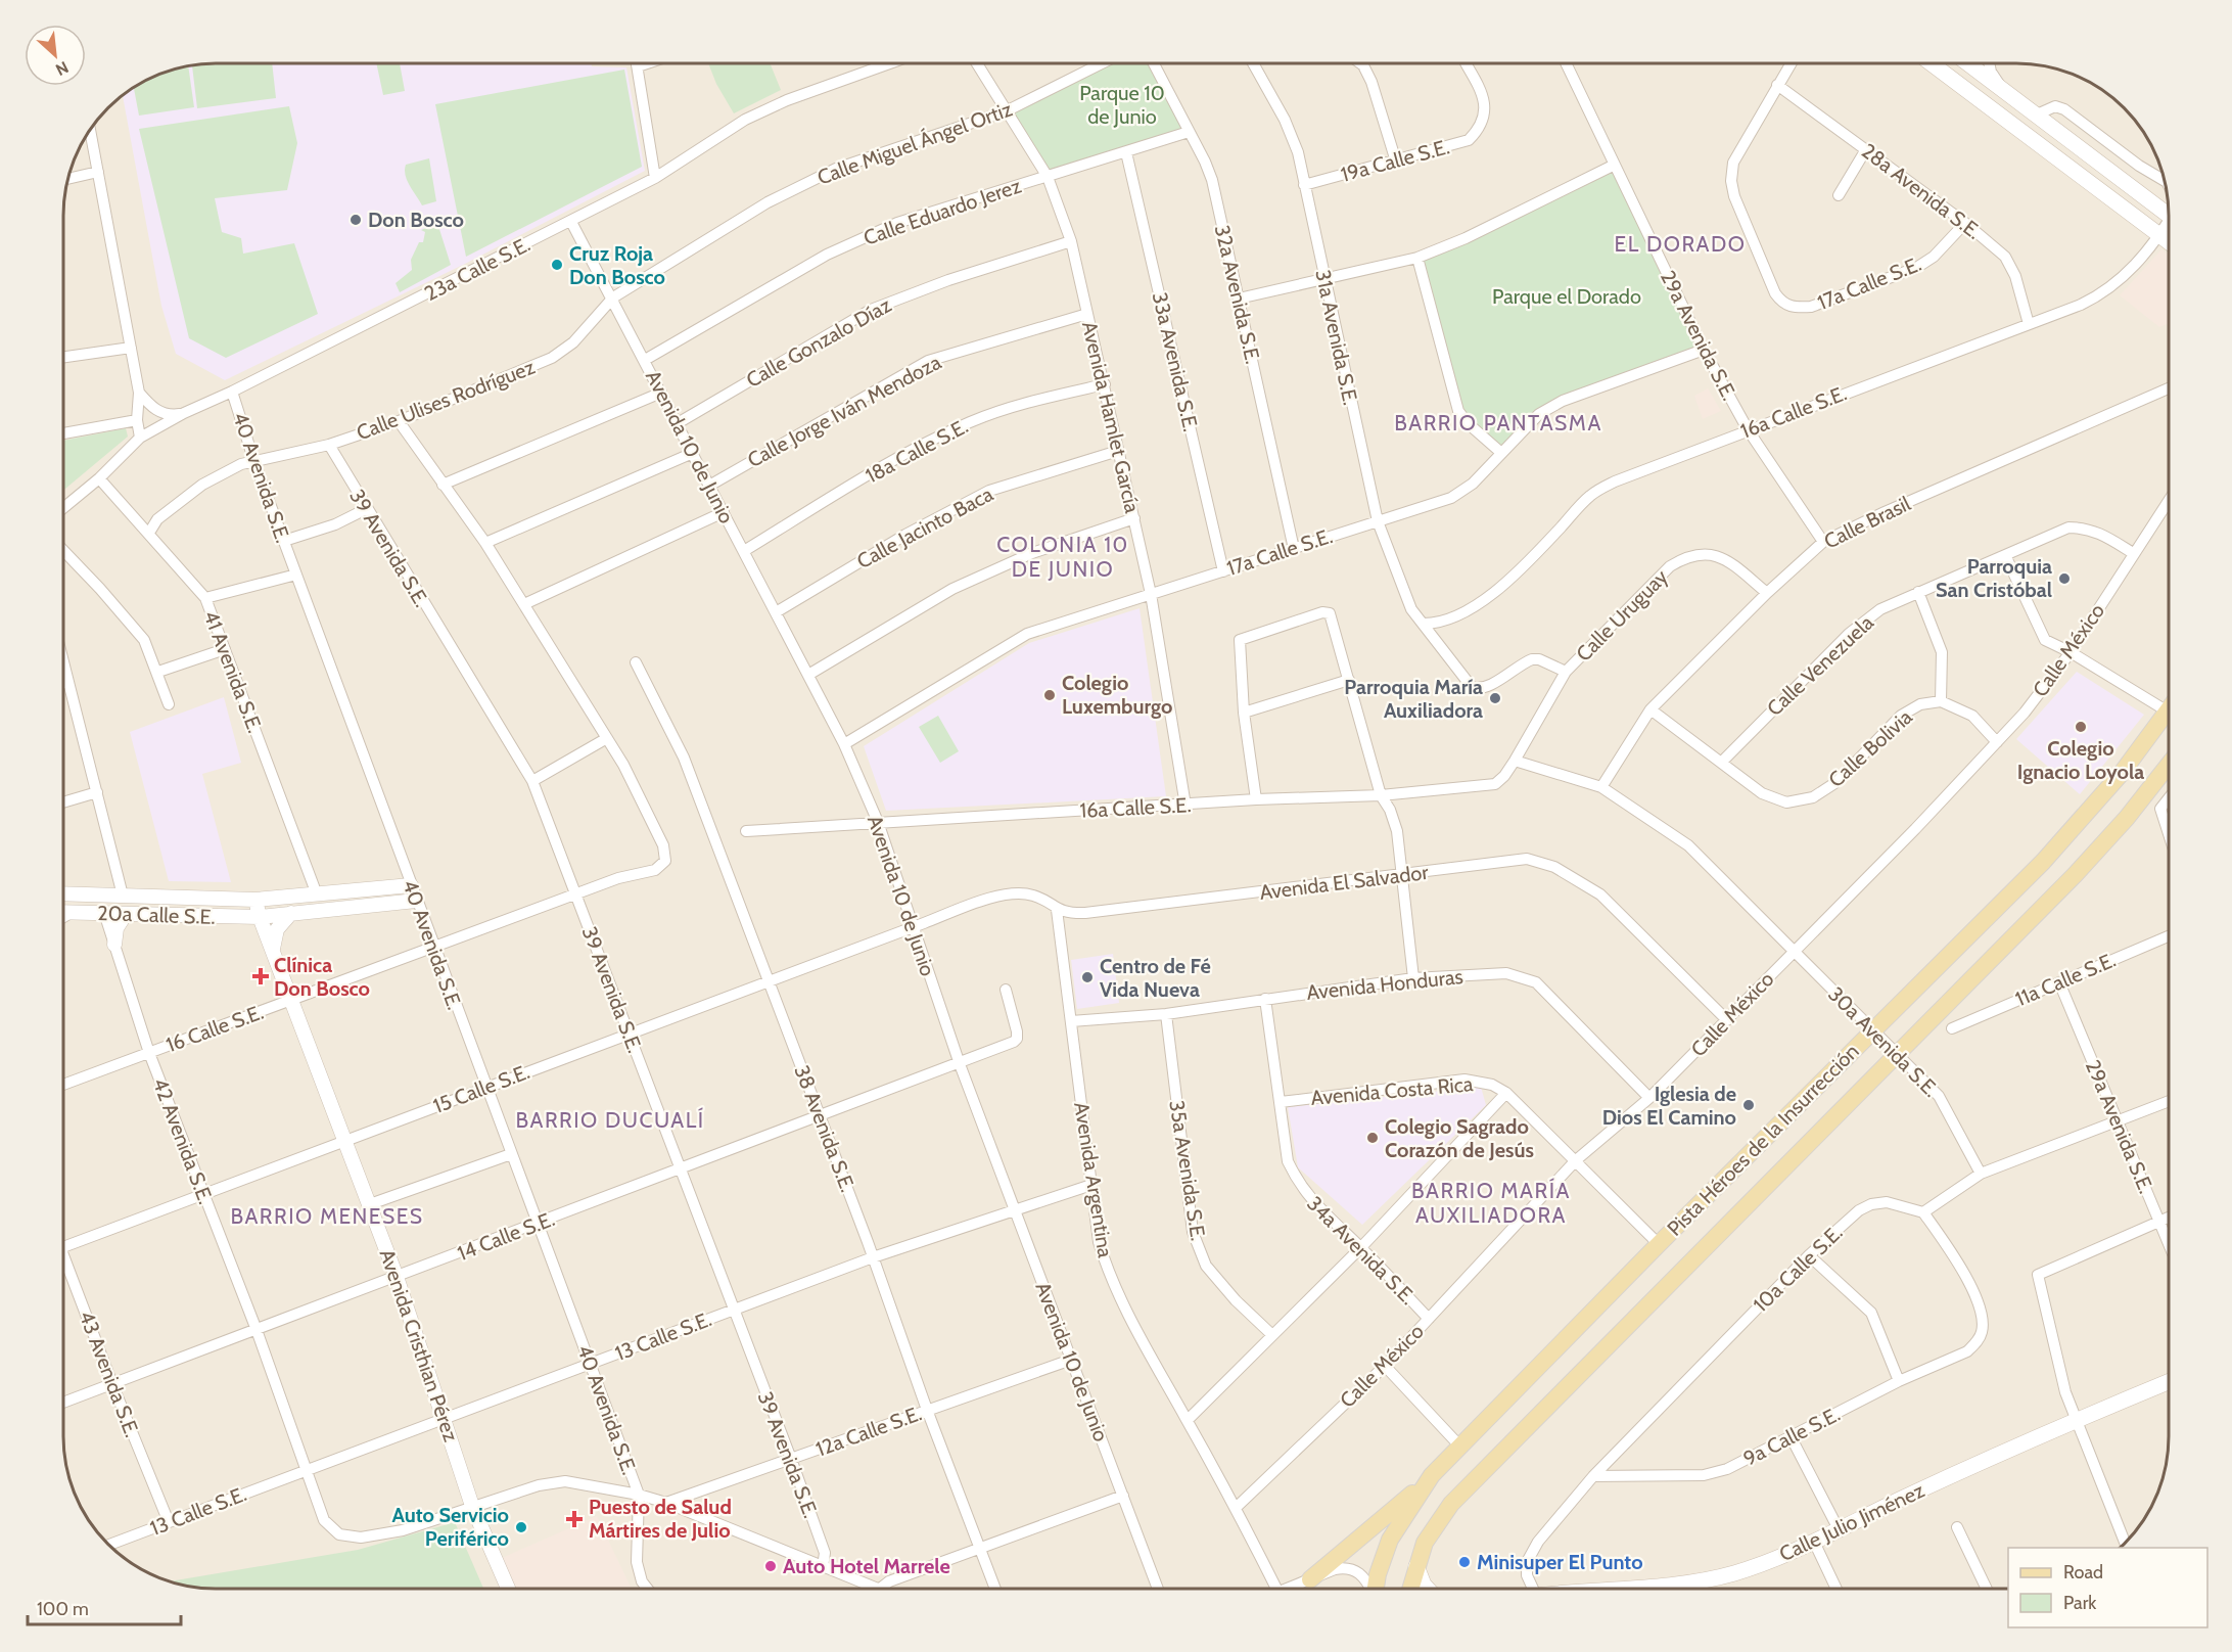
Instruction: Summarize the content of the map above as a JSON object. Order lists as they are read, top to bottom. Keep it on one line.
{"streets":{"main road":["Pista Héroes de la Insurrección","Calle Julio Jiménez"],"street":["Calle Miguel Ángel Ortiz","19a Calle S.E.","28a Avenida S.E.","Calle Eduardo Jerez","23a Calle S.E.","17a Calle S.E.","32a Avenida S.E.","29a Avenida S.E.","31a Avenida S.E.","Calle Gonzalo Díaz","33a Avenida S.E.","Calle Ulises Rodríguez","Calle Jorge Iván Mendoza","16a Calle S.E.","Avenida Hamlet García","Avenida 10 de Junio","18a Calle S.E.","40 Avenida S.E.","Calle Brasil","Calle Jacinto Baca","39 Avenida S.E.","Calle Uruguay","Calle México","Calle Venezuela","41 Avenida S.E.","Calle Bolivia","Avenida El Salvador","20a Calle S.E.","11a Calle S.E.","Avenida Honduras","16 Calle S.E.","30a Avenida S.E.","15 Calle S.E.","Avenida Costa Rica","38 Avenida S.E.","42 Avenida S.E.","35a Avenida S.E.","Avenida Argentina","14 Calle S.E.","34a Avenida S.E.","10a Calle S.E.","13 Calle S.E.","Avenida Cristhian Pérez","43 Avenida S.E.","12a Calle S.E.","9a Calle S.E."]},"crossings":[["Calle Miguel Ángel Ortiz","Calle Ulises Rodríguez"],["Calle Miguel Ángel Ortiz","Avenida Hamlet García"],["Calle Miguel Ángel Ortiz","Avenida 10 de Junio"],["19a Calle S.E.","31a Avenida S.E."],["28a Avenida S.E.","17a Calle S.E."],["28a Avenida S.E.","16a Calle S.E."],["Calle Eduardo Jerez","32a Avenida S.E."],["Calle Eduardo Jerez","33a Avenida S.E."],["Calle Eduardo Jerez","Avenida Hamlet García"],["Calle Eduardo Jerez","Avenida 10 de Junio"],["23a Calle S.E.","Avenida 10 de Junio"],["23a Calle S.E.","40 Avenida S.E."],["23a Calle S.E.","41 Avenida S.E."],["17a Calle S.E.","32a Avenida S.E."],["17a Calle S.E.","29a Avenida S.E."],["17a Calle S.E.","31a Avenida S.E."],["17a Calle S.E.","33a Avenida S.E."],["17a Calle S.E.","Avenida Hamlet García"],["17a Calle S.E.","Avenida 10 de Junio"],["29a Avenida S.E.","16a Calle S.E."],["29a Avenida S.E.","Calle Brasil"],["29a Avenida S.E.","11a Calle S.E."],["31a Avenida S.E.","16a Calle S.E."],["31a Avenida S.E.","Calle Uruguay"],["Calle Gonzalo Díaz","Avenida Hamlet García"],["Calle Gonzalo Díaz","Avenida 10 de Junio"],["Calle Ulises Rodríguez","Avenida 10 de Junio"],["Calle Ulises Rodríguez","40 Avenida S.E."],["Calle Ulises Rodríguez","39 Avenida S.E."],["Calle Ulises Rodríguez","41 Avenida S.E."],["Calle Jorge Iván Mendoza","Avenida Hamlet García"],["Calle Jorge Iván Mendoza","Avenida 10 de Junio"],["16a Calle S.E.","Avenida Hamlet García"],["16a Calle S.E.","Avenida 10 de Junio"],["16a Calle S.E.","Calle Uruguay"],["16a Calle S.E.","30a Avenida S.E."],["Avenida Hamlet García","18a Calle S.E."],["Avenida Hamlet García","Calle Jacinto Baca"],["Avenida 10 de Junio","18a Calle S.E."],["Avenida 10 de Junio","Calle Jacinto Baca"],["Avenida 10 de Junio","Avenida El Salvador"],["Avenida 10 de Junio","15 Calle S.E."],["Avenida 10 de Junio","14 Calle S.E."],["Avenida 10 de Junio","13 Calle S.E."],["Avenida 10 de Junio","12a Calle S.E."],["40 Avenida S.E.","20a Calle S.E."],["40 Avenida S.E.","16 Calle S.E."],["40 Avenida S.E.","15 Calle S.E."],["40 Avenida S.E.","42 Avenida S.E."],["40 Avenida S.E.","14 Calle S.E."],["40 Avenida S.E.","13 Calle S.E."],["Calle Brasil","Calle Uruguay"],["Calle Brasil","Calle Bolivia"],["Calle Brasil","30a Avenida S.E."],["39 Avenida S.E.","16 Calle S.E."],["39 Avenida S.E.","15 Calle S.E."],["39 Avenida S.E.","42 Avenida S.E."],["39 Avenida S.E.","14 Calle S.E."],["39 Avenida S.E.","13 Calle S.E."],["39 Avenida S.E.","12a Calle S.E."],["Calle Uruguay","30a Avenida S.E."],["Calle México","Calle Venezuela"],["Calle México","Avenida El Salvador"],["Calle México","Avenida Honduras"],["Calle México","30a Avenida S.E."],["Calle México","Avenida Costa Rica"],["Calle México","Avenida Argentina"],["Calle México","34a Avenida S.E."],["Calle Venezuela","Calle Bolivia"],["41 Avenida S.E.","20a Calle S.E."],["Avenida El Salvador","15 Calle S.E."],["Avenida El Salvador","Avenida Argentina"],["20a Calle S.E.","42 Avenida S.E."],["20a Calle S.E.","Avenida Cristhian Pérez"],["Avenida Honduras","35a Avenida S.E."],["Avenida Honduras","Avenida Argentina"],["Avenida Honduras","34a Avenida S.E."],["16 Calle S.E.","42 Avenida S.E."],["16 Calle S.E.","Avenida Cristhian Pérez"],["30a Avenida S.E.","Pista Héroes de la Insurrección"],["15 Calle S.E.","38 Avenida S.E."],["15 Calle S.E.","42 Avenida S.E."],["15 Calle S.E.","Avenida Cristhian Pérez"],["Avenida Costa Rica","Pista Héroes de la Insurrección"],["Avenida Costa Rica","34a Avenida S.E."],["38 Avenida S.E.","14 Calle S.E."],["38 Avenida S.E.","13 Calle S.E."],["38 Avenida S.E.","12a Calle S.E."],["42 Avenida S.E.","14 Calle S.E."],["42 Avenida S.E.","13 Calle S.E."],["42 Avenida S.E.","Avenida Cristhian Pérez"],["42 Avenida S.E.","12a Calle S.E."],["Avenida Argentina","13 Calle S.E."],["14 Calle S.E.","Avenida Cristhian Pérez"],["14 Calle S.E.","43 Avenida S.E."],["10a Calle S.E.","9a Calle S.E."],["13 Calle S.E.","Avenida Cristhian Pérez"],["13 Calle S.E.","43 Avenida S.E."]],"districts":["EL DORADO","BARRIO PANTASMA","COLONIA 10 DE JUNIO","BARRIO DUCUALÍ","BARRIO MARÍA AUXILIADORA","BARRIO MENESES"],"parks":["Parque 10 de Junio","Parque el Dorado"],"places":{"other":["Don Bosco","Cruz Roja Don Bosco","Parroquia San Cristóbal","Colegio Luxemburgo","Parroquia María Auxiliadora","Colegio Ignacio Loyola","Centro de Fé Vida Nueva","Iglesia de Dios El Camino","Colegio Sagrado Corazón de Jesús","Auto Servicio Periférico","Minisuper El Punto","Auto Hotel Marrele"],"health":["Clínica Don Bosco","Puesto de Salud Mártires de Julio"]},"legend":["Road","Park"],"scale_bar":"100 m","north":"bottom right"}
